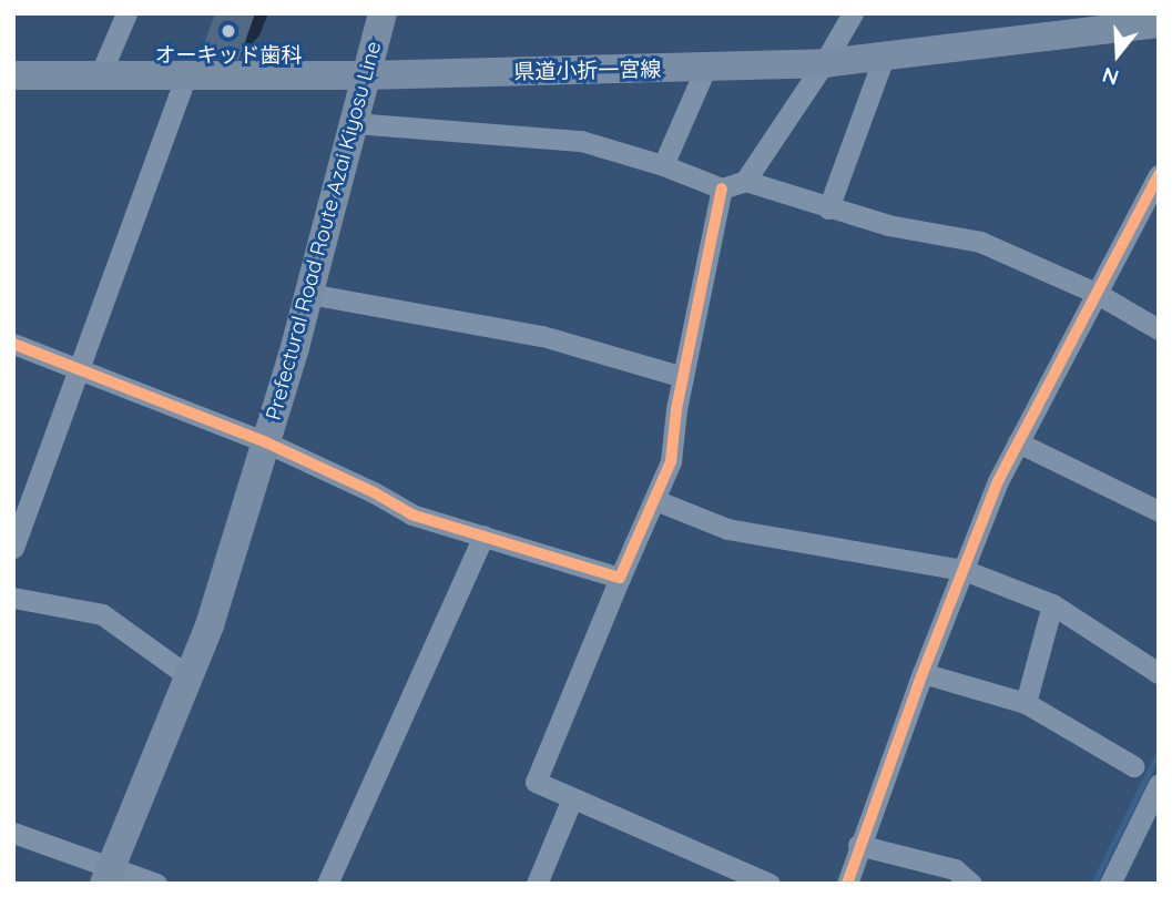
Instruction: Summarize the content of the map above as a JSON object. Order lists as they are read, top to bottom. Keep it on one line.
{"streets":{"main road":["県道小折一宮線","Prefectural Road Route Azai Kiyosu Line"]},"crossings":[["県道小折一宮線","Prefectural Road Route Azai Kiyosu Line"]],"places":["オーキッド歯科"],"north":"bottom"}
